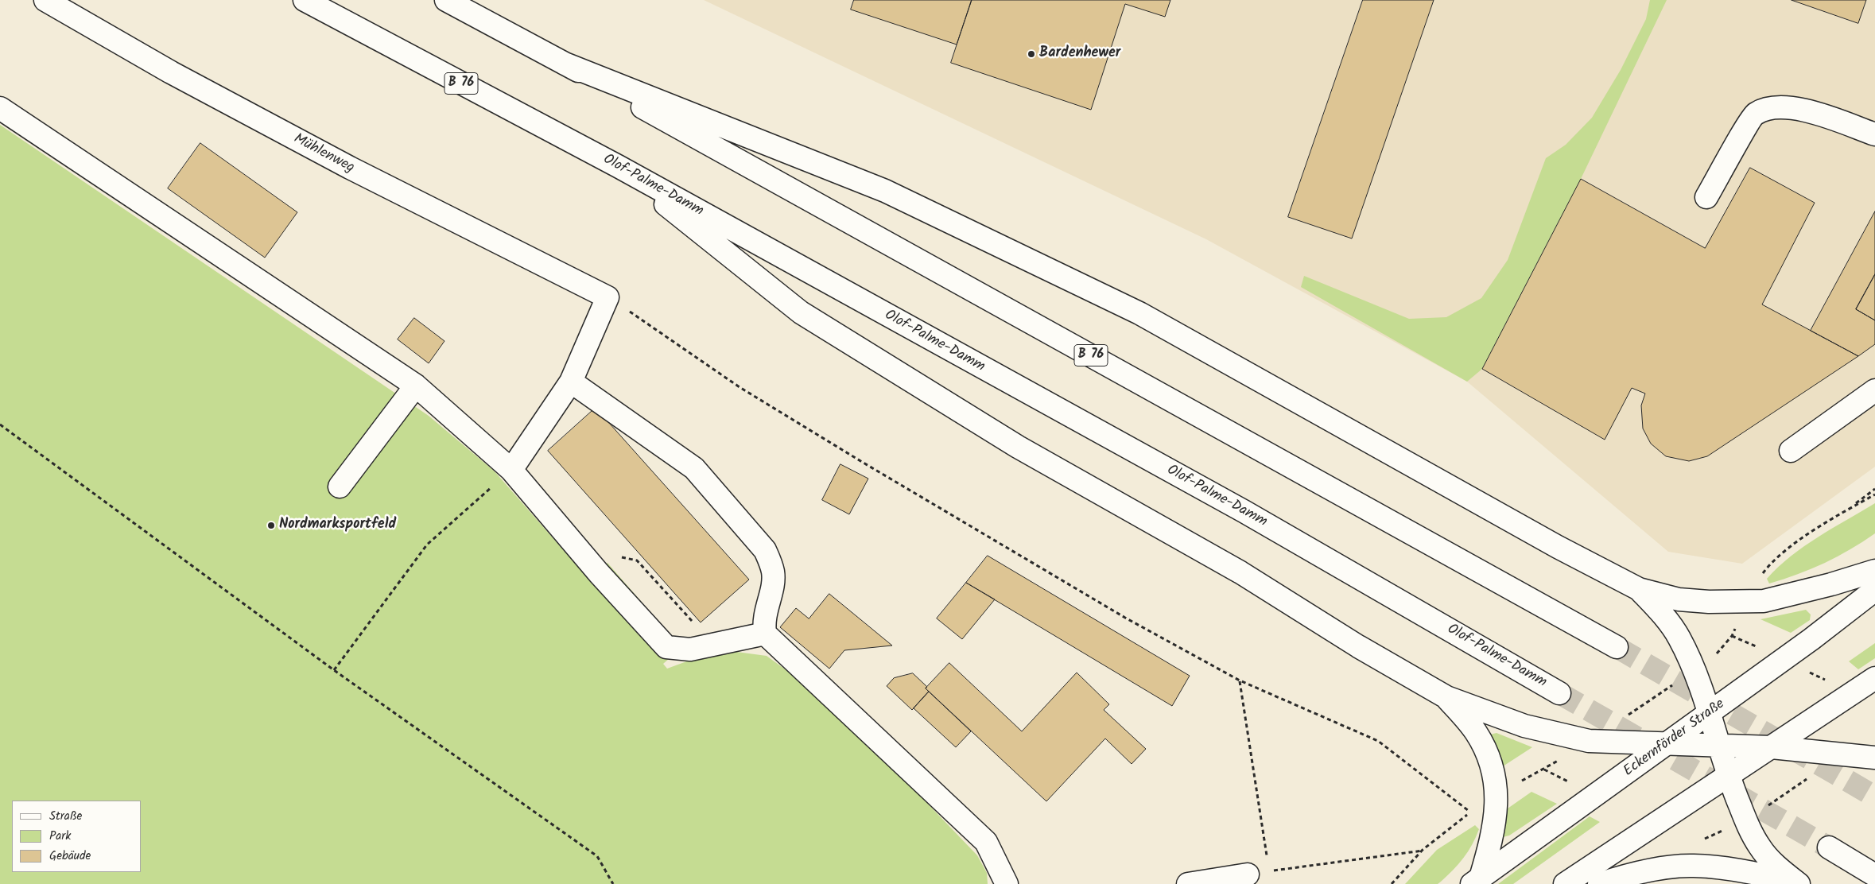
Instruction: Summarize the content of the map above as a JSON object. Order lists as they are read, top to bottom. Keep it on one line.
{"streets":{"main road":["B 76","Mühlenweg","Olof-Palme-Damm","Eckernförder Straße"]},"places":["Bardenhewer","Nordmarksportfeld"],"legend":["Straße","Park","Gebäude"]}
